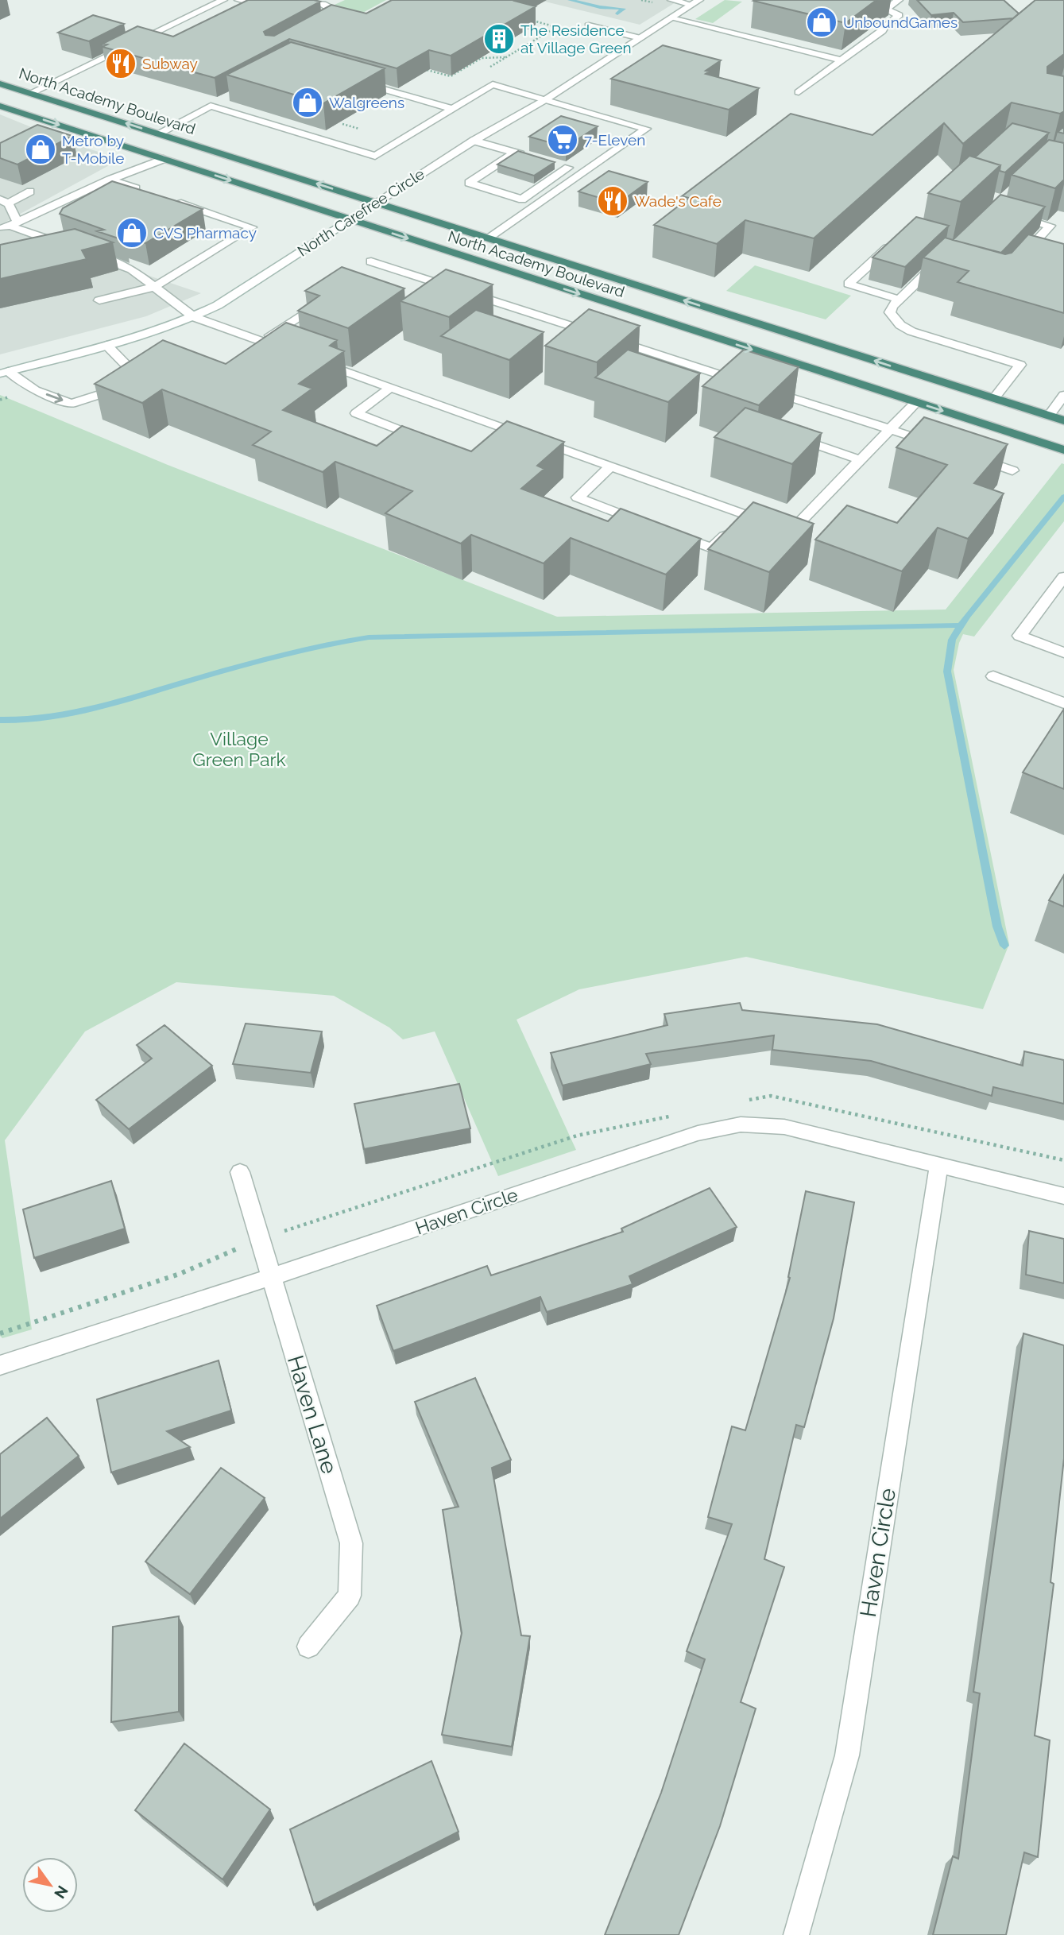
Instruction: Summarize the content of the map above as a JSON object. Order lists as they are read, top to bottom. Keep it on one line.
{"streets":{"highway":["North Academy Boulevard"],"street":["North Carefree Circle","Haven Circle","Haven Lane"]},"crossings":[["North Academy Boulevard","North Carefree Circle"],["Haven Circle","Haven Lane"]],"parks":["Village Green Park"],"places":{"shop":["UnboundGames","Walgreens","Metro by T-Mobile","CVS Pharmacy"],"building":["The Residence at Village Green"],"restaurant":["Subway","Wade's Cafe"],"supermarket":["7-Eleven"]},"north":"bottom right"}
